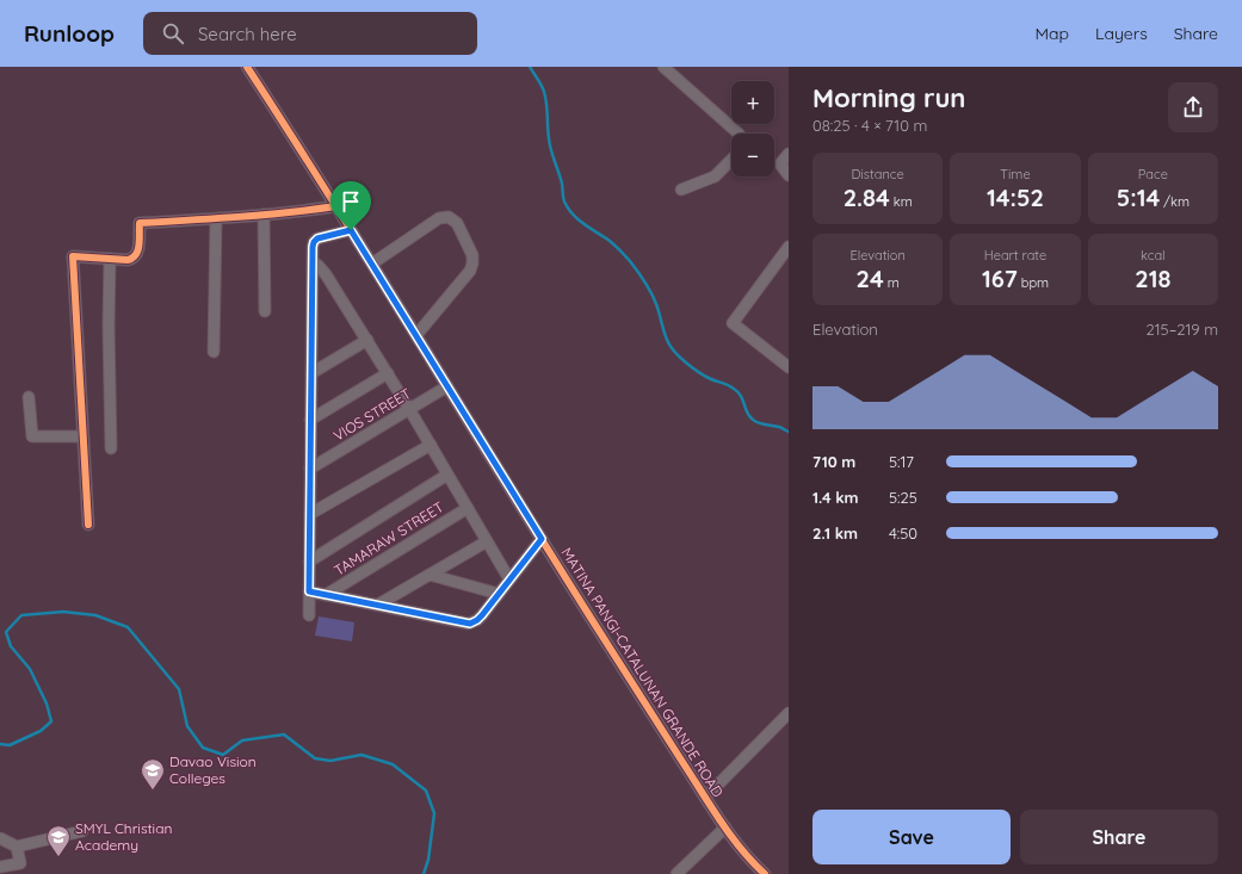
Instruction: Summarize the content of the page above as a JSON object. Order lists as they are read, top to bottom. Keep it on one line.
{"streets":{"street":["VIOS STREET","TAMARAW STREET","MATINA PANGI-CATALUNAN GRANDE ROAD"]},"crossings":[["VIOS STREET","MATINA PANGI-CATALUNAN GRANDE ROAD"]],"places":{"school or university":["Davao Vision Colleges","SMYL Christian Academy"]},"page":{"header":"Runloop","search":"Search here","nav":["Map","Layers","Share"],"heading":["Morning run","08:25 · 4 × 710 m"],"map_buttons":["+","−"],"stats":[["Distance","2.84 km"],["Time","14:52"],["Pace","5:14 /km"],["Elevation","24 m"],["Heart rate","167 bpm"],["kcal","218"]],"chart":["Elevation","215–219 m"],"list":[{"name":"710 m","note":"5:17"},{"name":"1.4 km","note":"5:25"},{"name":"2.1 km","note":"4:50"}],"buttons":["Save","Share"]}}
